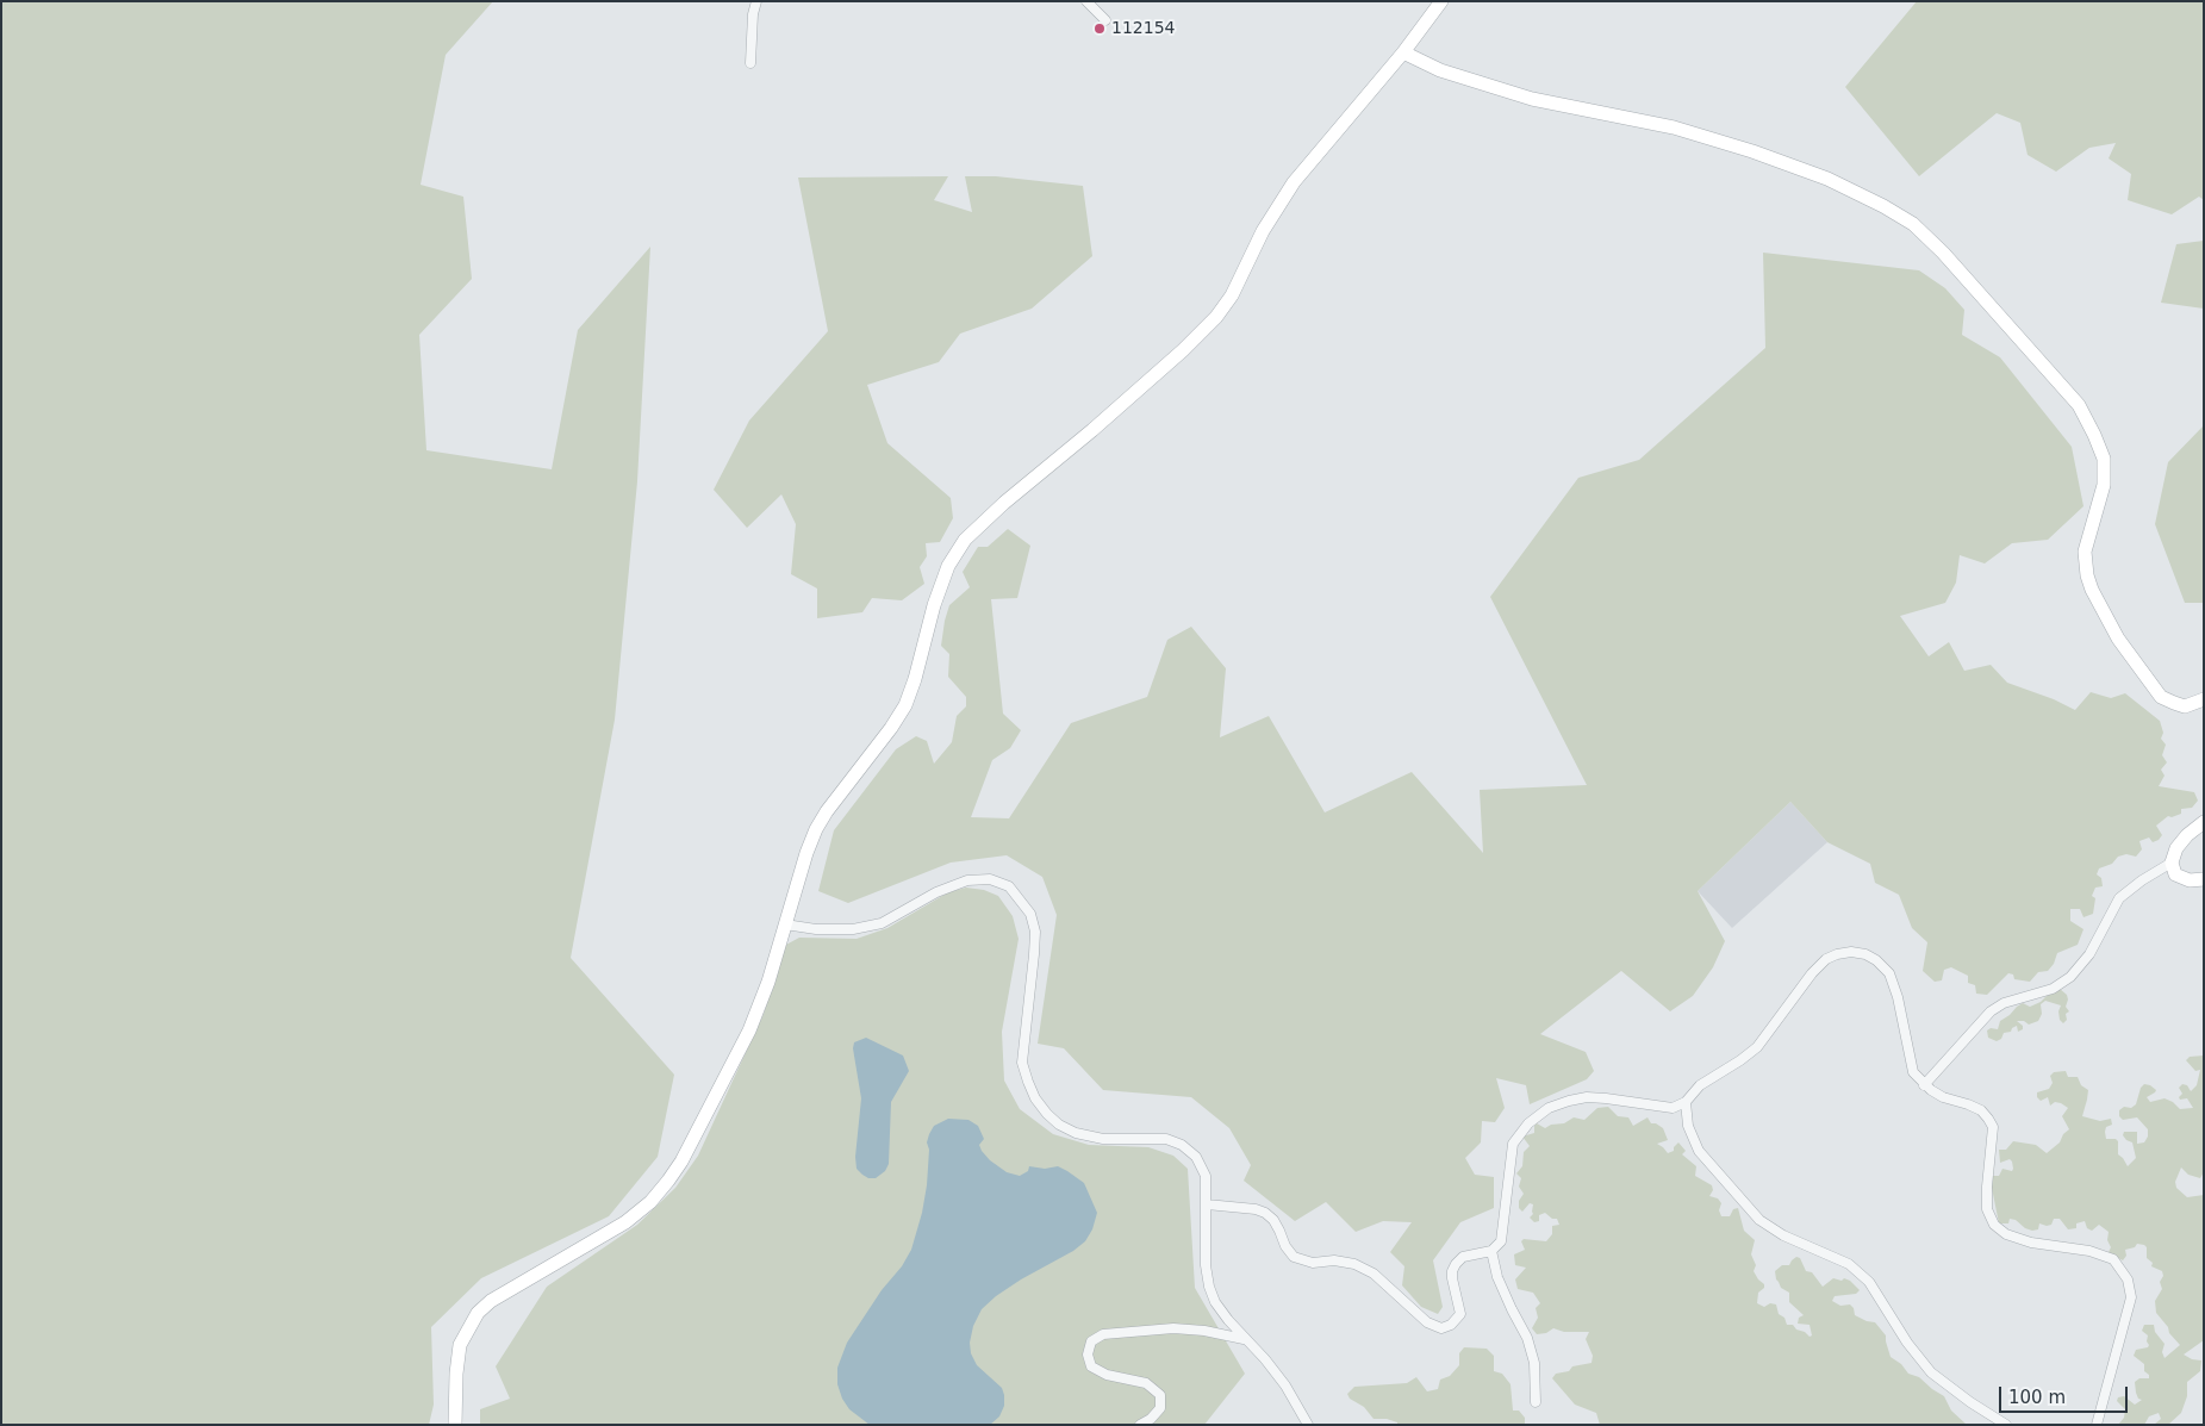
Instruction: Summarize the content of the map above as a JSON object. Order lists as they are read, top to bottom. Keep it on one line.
{"places":["112154"],"scale_bar":"100 m"}
